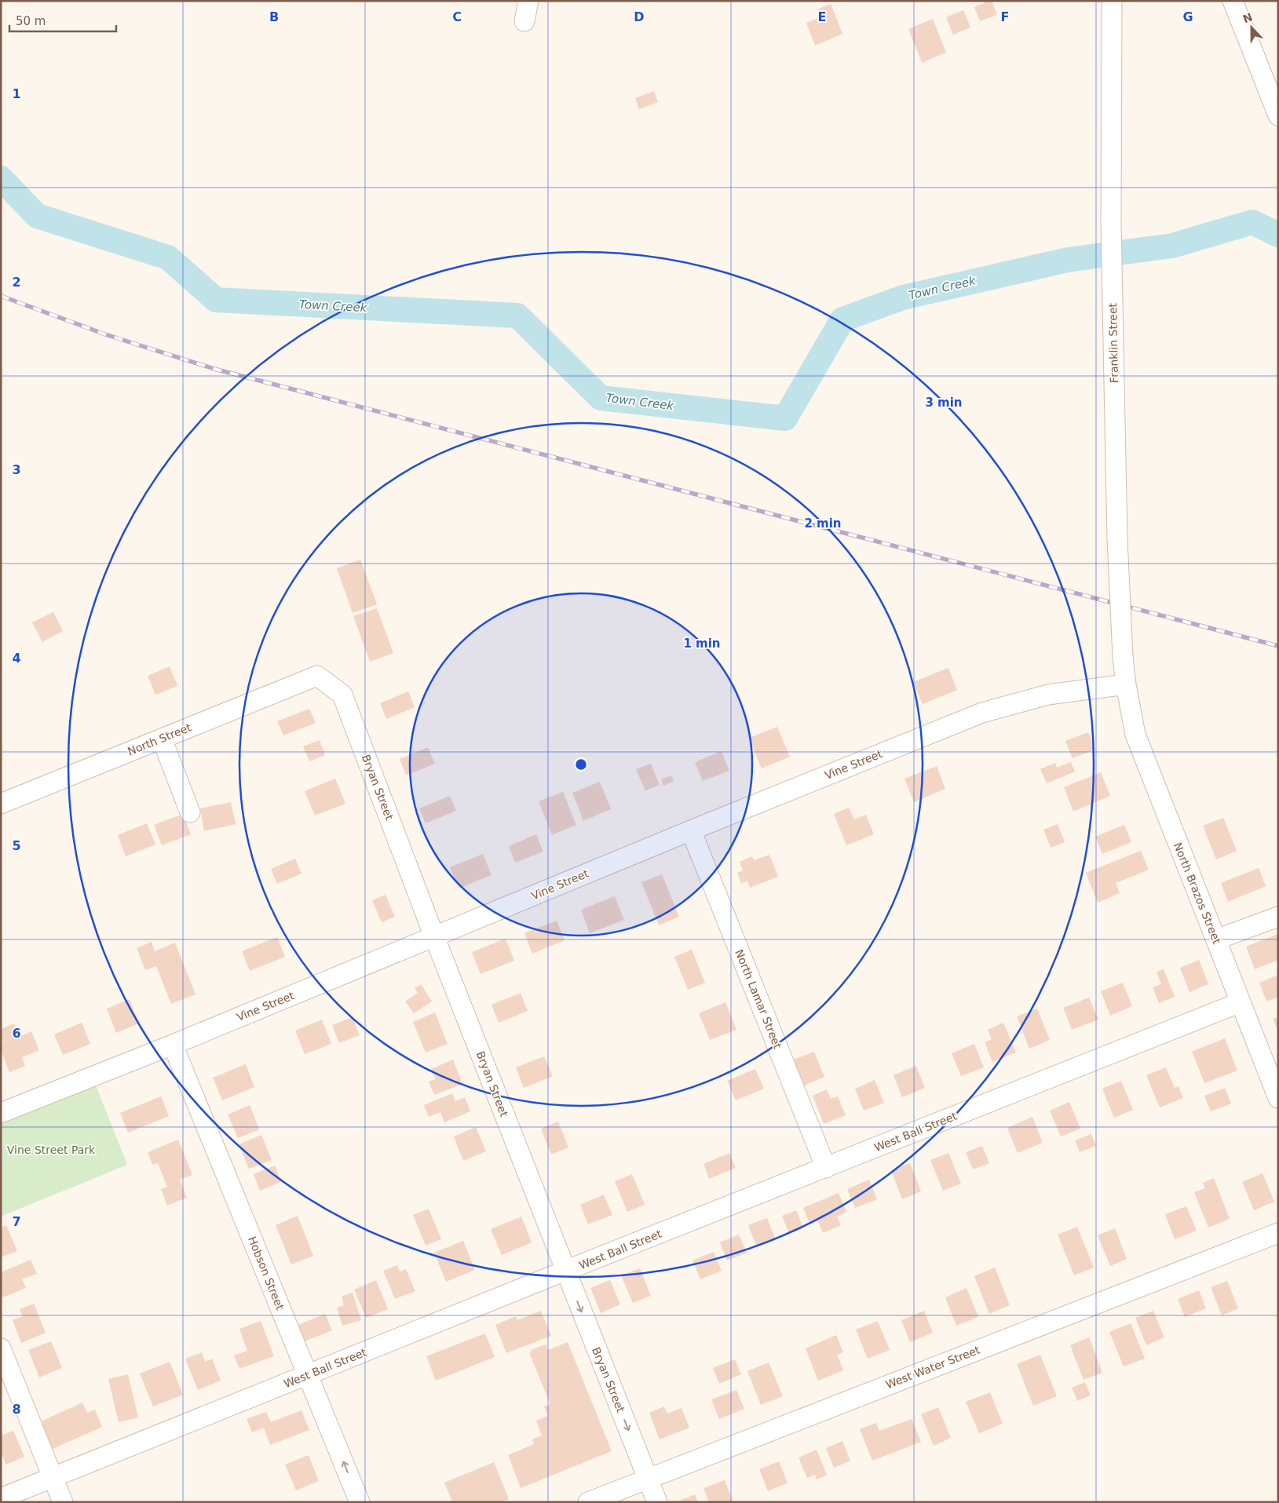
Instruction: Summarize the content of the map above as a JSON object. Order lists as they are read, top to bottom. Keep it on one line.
{"streets":{"street":["Franklin Street","North Street","Vine Street","Bryan Street","North Brazos Street","North Lamar Street","West Ball Street","Hobson Street","West Water Street"]},"crossings":[["Franklin Street","Vine Street"],["Franklin Street","North Brazos Street"],["North Street","Bryan Street"],["Vine Street","Bryan Street"],["Vine Street","North Brazos Street"],["Vine Street","North Lamar Street"],["Vine Street","Hobson Street"],["Bryan Street","West Ball Street"],["Bryan Street","West Water Street"],["North Brazos Street","West Ball Street"],["North Lamar Street","West Ball Street"],["West Ball Street","Hobson Street"]],"water":["Town Creek"],"parks":["Vine Street Park"],"scale_bar":"50 m","north":"top","grid":{"columns":["B","C","D","E","F","G"],"rows":["1","2","3","4","5","6","7","8"]},"rings":["3 min","2 min","1 min"]}
